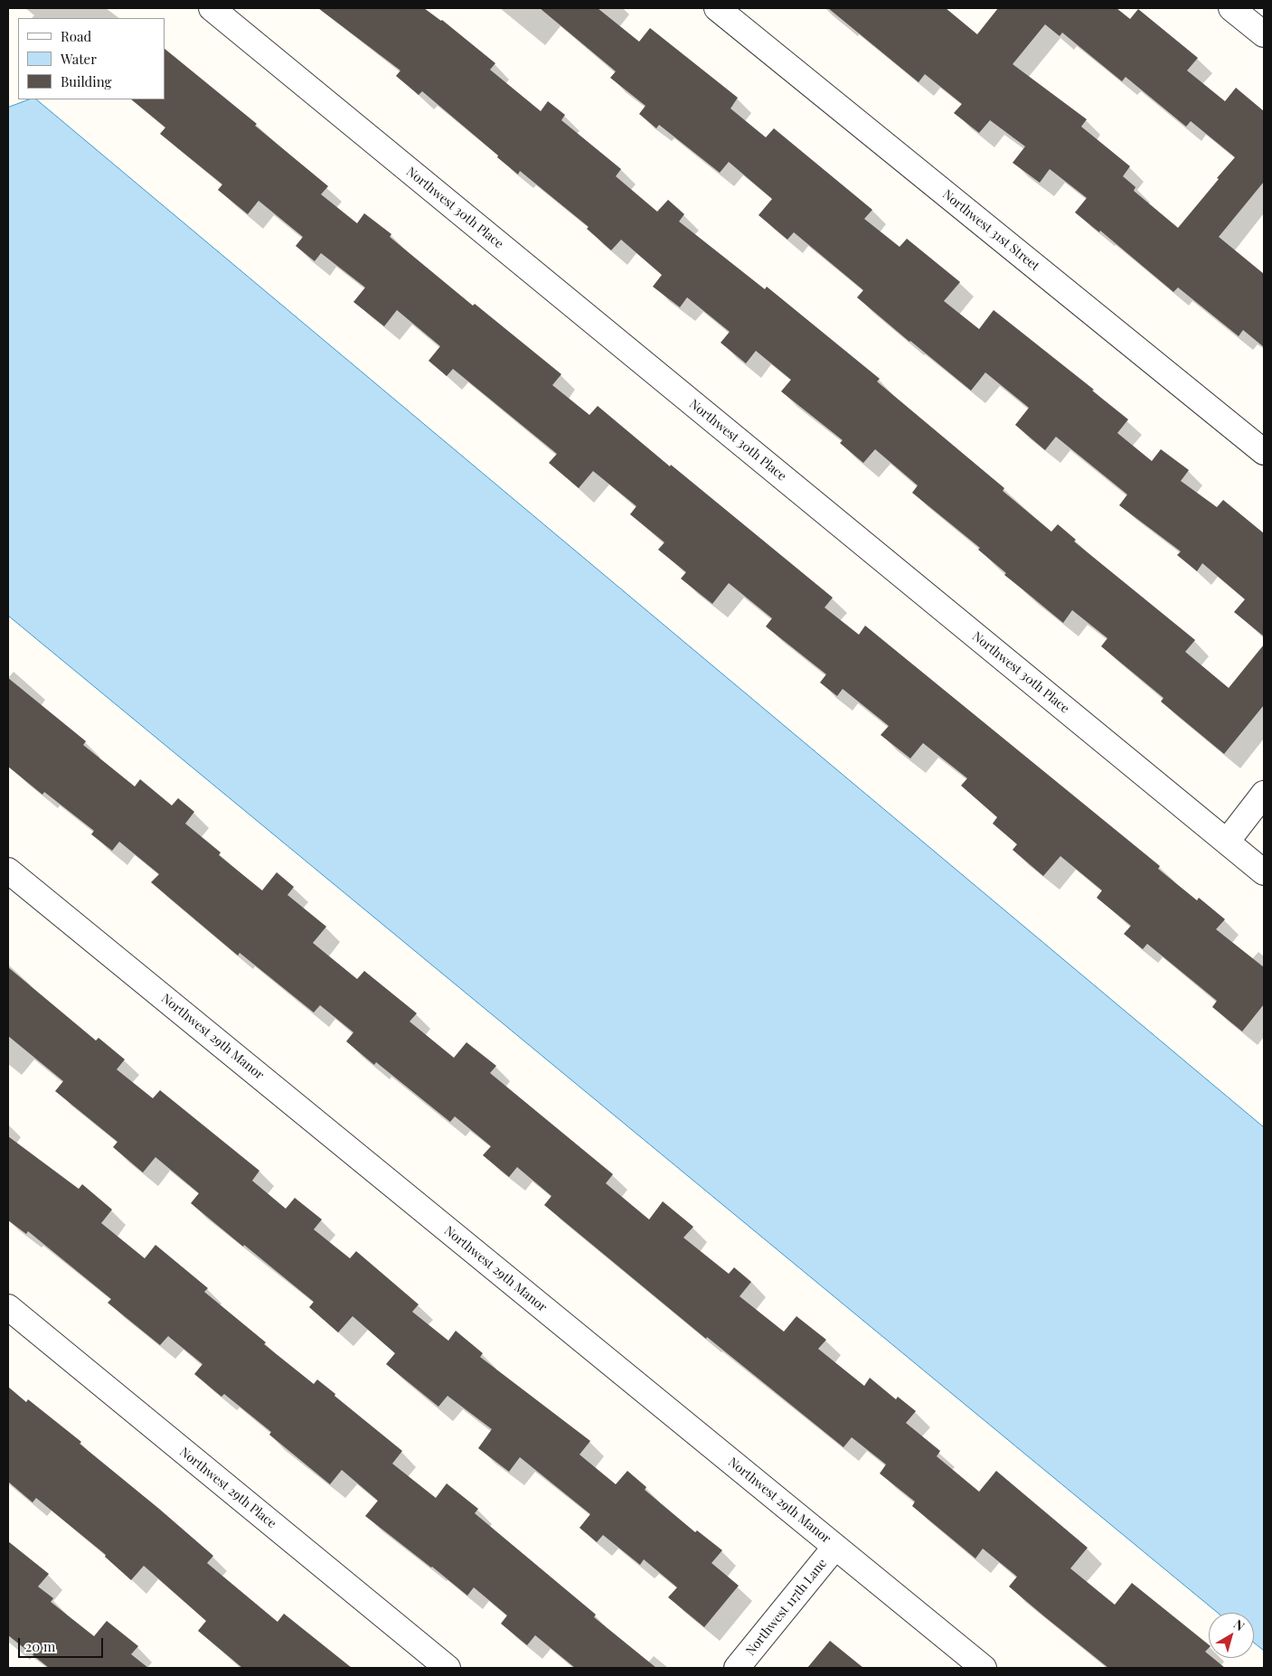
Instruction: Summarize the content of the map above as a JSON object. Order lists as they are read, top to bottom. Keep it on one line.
{"streets":{"street":["Northwest 30th Place","Northwest 31st Street","Northwest 29th Manor","Northwest 29th Place","Northwest 117th Lane"]},"crossings":[["Northwest 29th Manor","Northwest 117th Lane"]],"legend":["Road","Water","Building"],"scale_bar":"20 m","north":"top right"}
